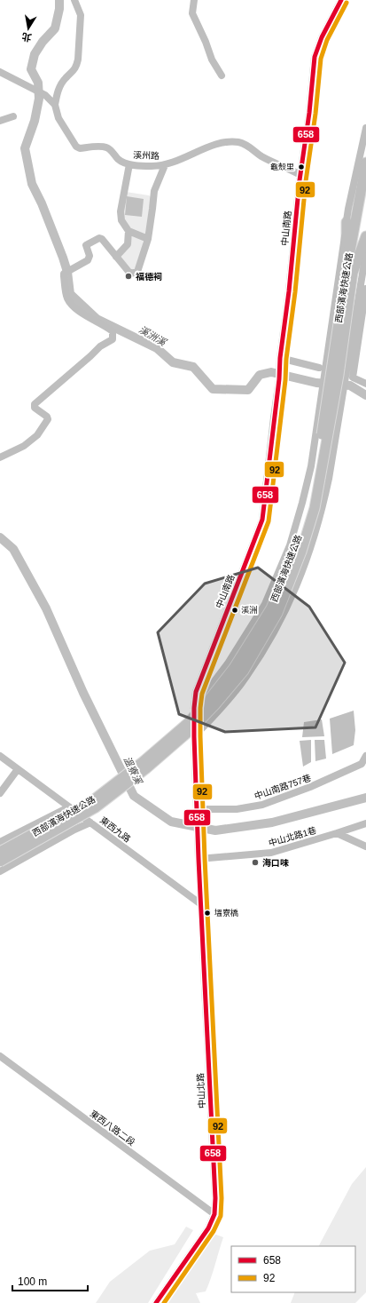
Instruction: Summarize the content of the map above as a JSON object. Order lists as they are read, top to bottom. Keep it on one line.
{"streets":{"highway":["西部濱海快速公路"],"street":["溪州路","中山南路","中山南路757巷","東西九路","中山北路1巷","中山北路","東西八路二段"]},"crossings":[["溪州路","中山南路"],["中山南路","中山南路757巷"],["中山南路","中山北路1巷"],["中山南路","中山北路"],["東西九路","中山北路"],["中山北路1巷","中山北路"],["中山北路","東西八路二段"]],"water":["溪洲溪","溫寮溪"],"places":["龜殼里","福德祠","溪洲","海口味","塭寮橋"],"lines":["transit line 658","transit line 92"],"legend":["658","92"],"scale_bar":"100 m","north":"bottom"}
